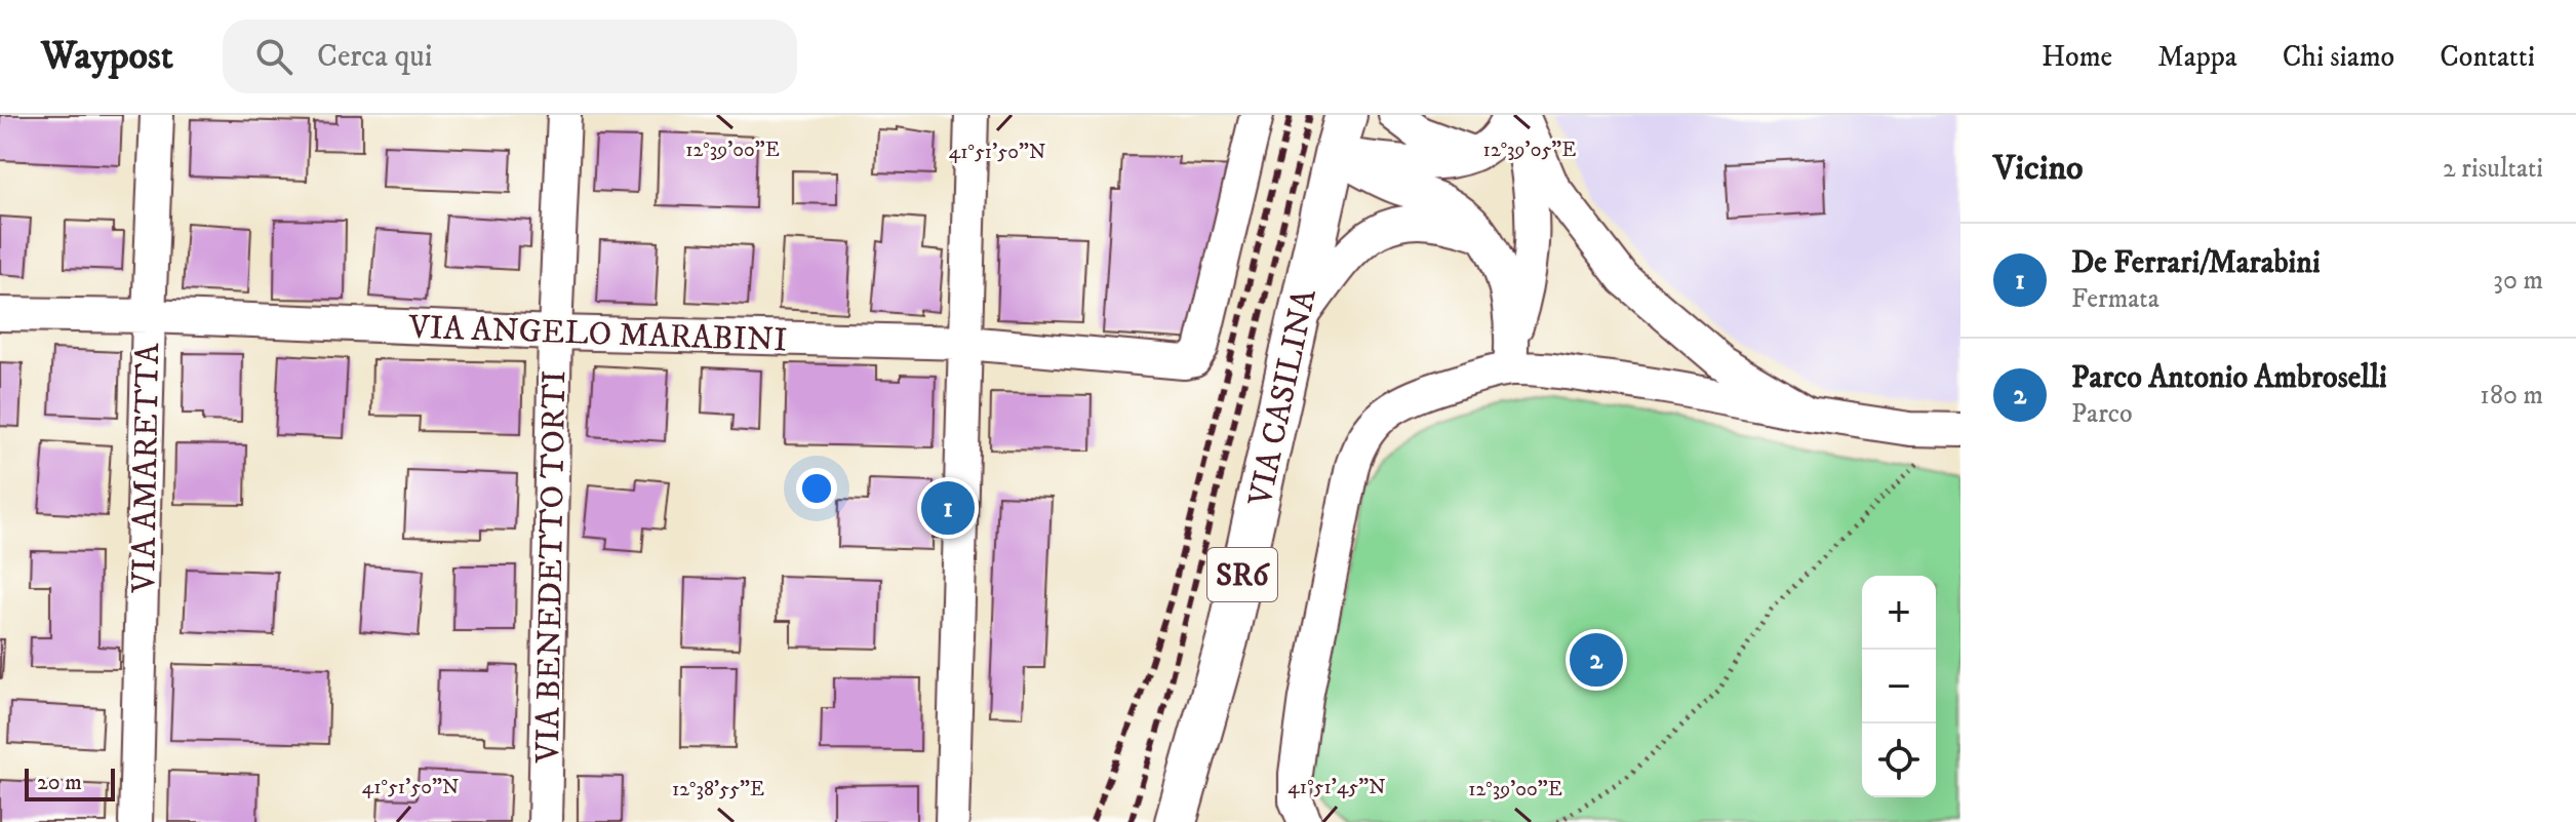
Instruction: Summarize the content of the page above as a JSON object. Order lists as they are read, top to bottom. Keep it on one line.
{"streets":{"main road":["VIA CASILINA","SR6"],"street":["VIA ANGELO MARABINI","VIA AMARETTA","VIA BENEDETTO TORTI"]},"crossings":[["VIA ANGELO MARABINI","VIA AMARETTA"],["VIA ANGELO MARABINI","VIA BENEDETTO TORTI"]],"scale_bar":"20 m","page":{"header":"Waypost","search":"Cerca qui","nav":["Home","Mappa","Chi siamo","Contatti"],"heading":["Vicino","2 risultati"],"list":[{"mark":"1","name":"De Ferrari/Marabini","note":"Fermata","value":"30 m"},{"mark":"2","name":"Parco Antonio Ambroselli","note":"Parco","value":"180 m"}],"pins":["1","2"],"map_buttons":["+","−"],"scale":"20 m"},"coordinates":["12°39'00\"E","12°39'05\"E","41°51'50\"N","41°51'45\"N","12°38'55\"E"]}
